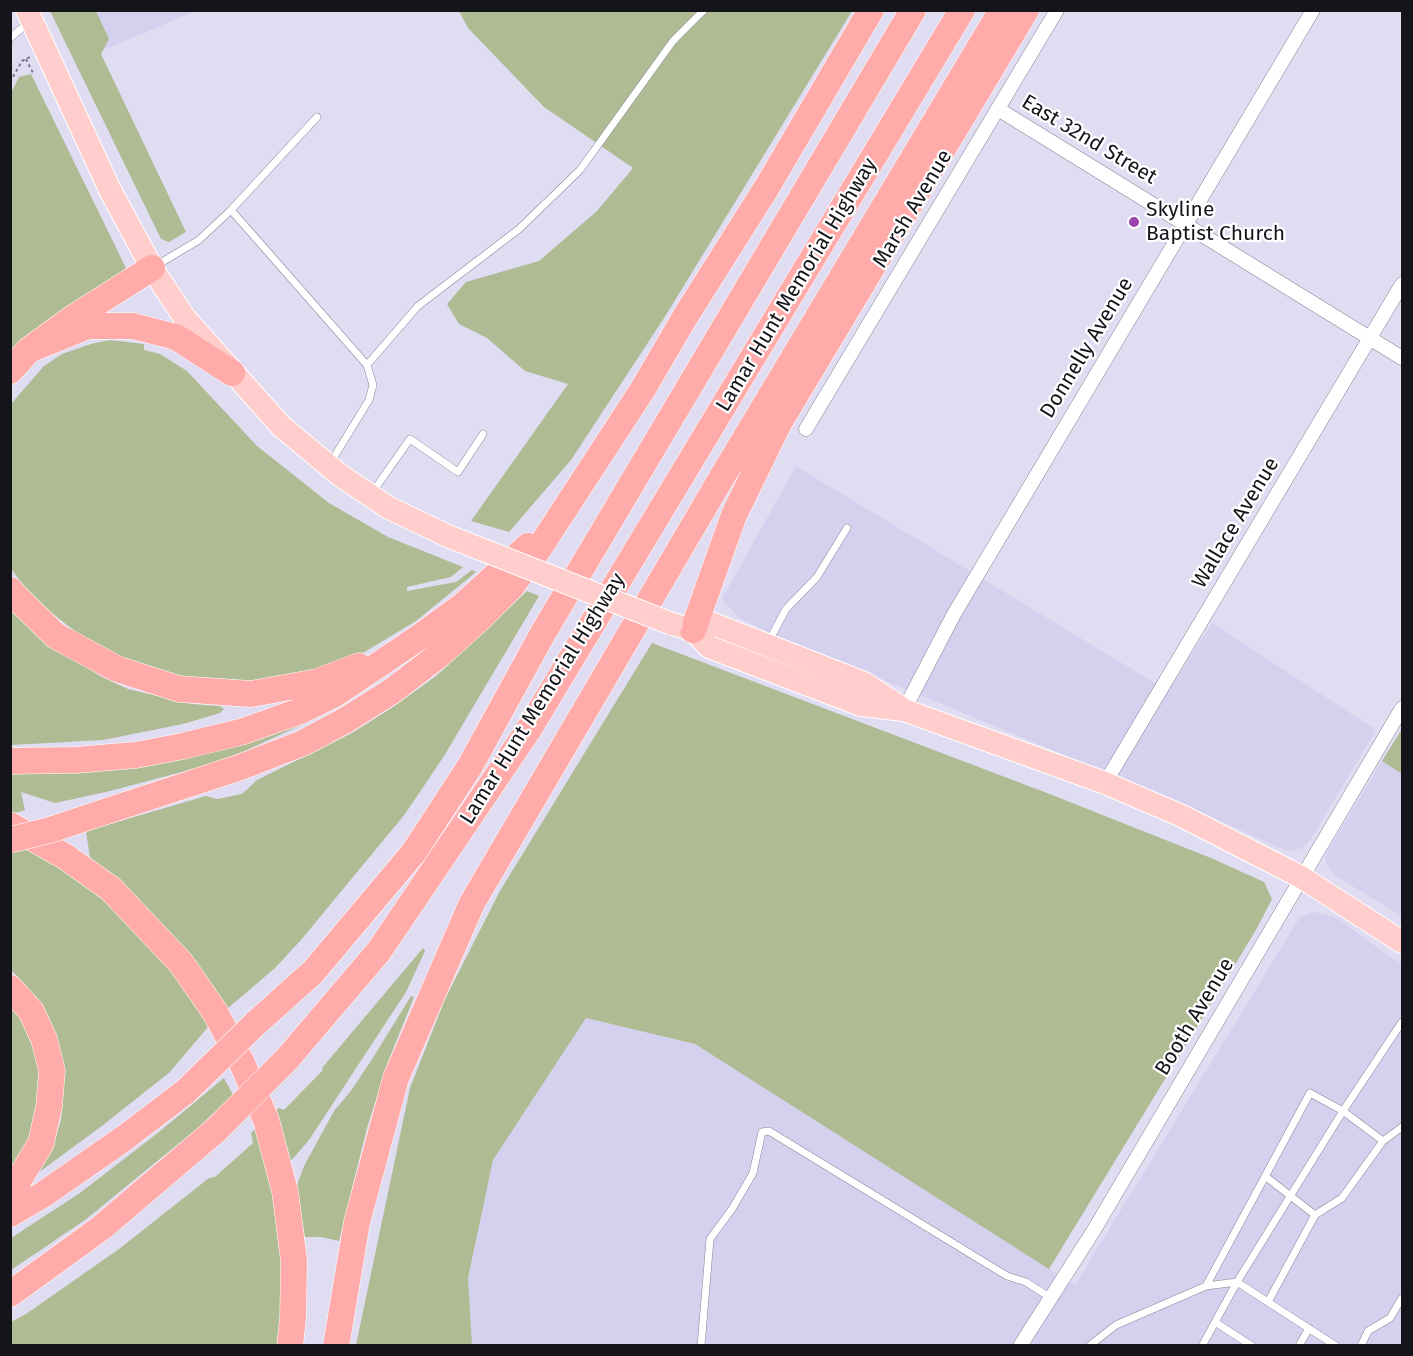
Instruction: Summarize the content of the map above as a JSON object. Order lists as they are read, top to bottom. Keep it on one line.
{"streets":{"highway":["Lamar Hunt Memorial Highway"],"street":["East 32nd Street","Marsh Avenue","Donnelly Avenue","Wallace Avenue","Booth Avenue"]},"crossings":[["East 32nd Street","Marsh Avenue"],["East 32nd Street","Donnelly Avenue"],["East 32nd Street","Wallace Avenue"]],"places":["Skyline Baptist Church"]}
